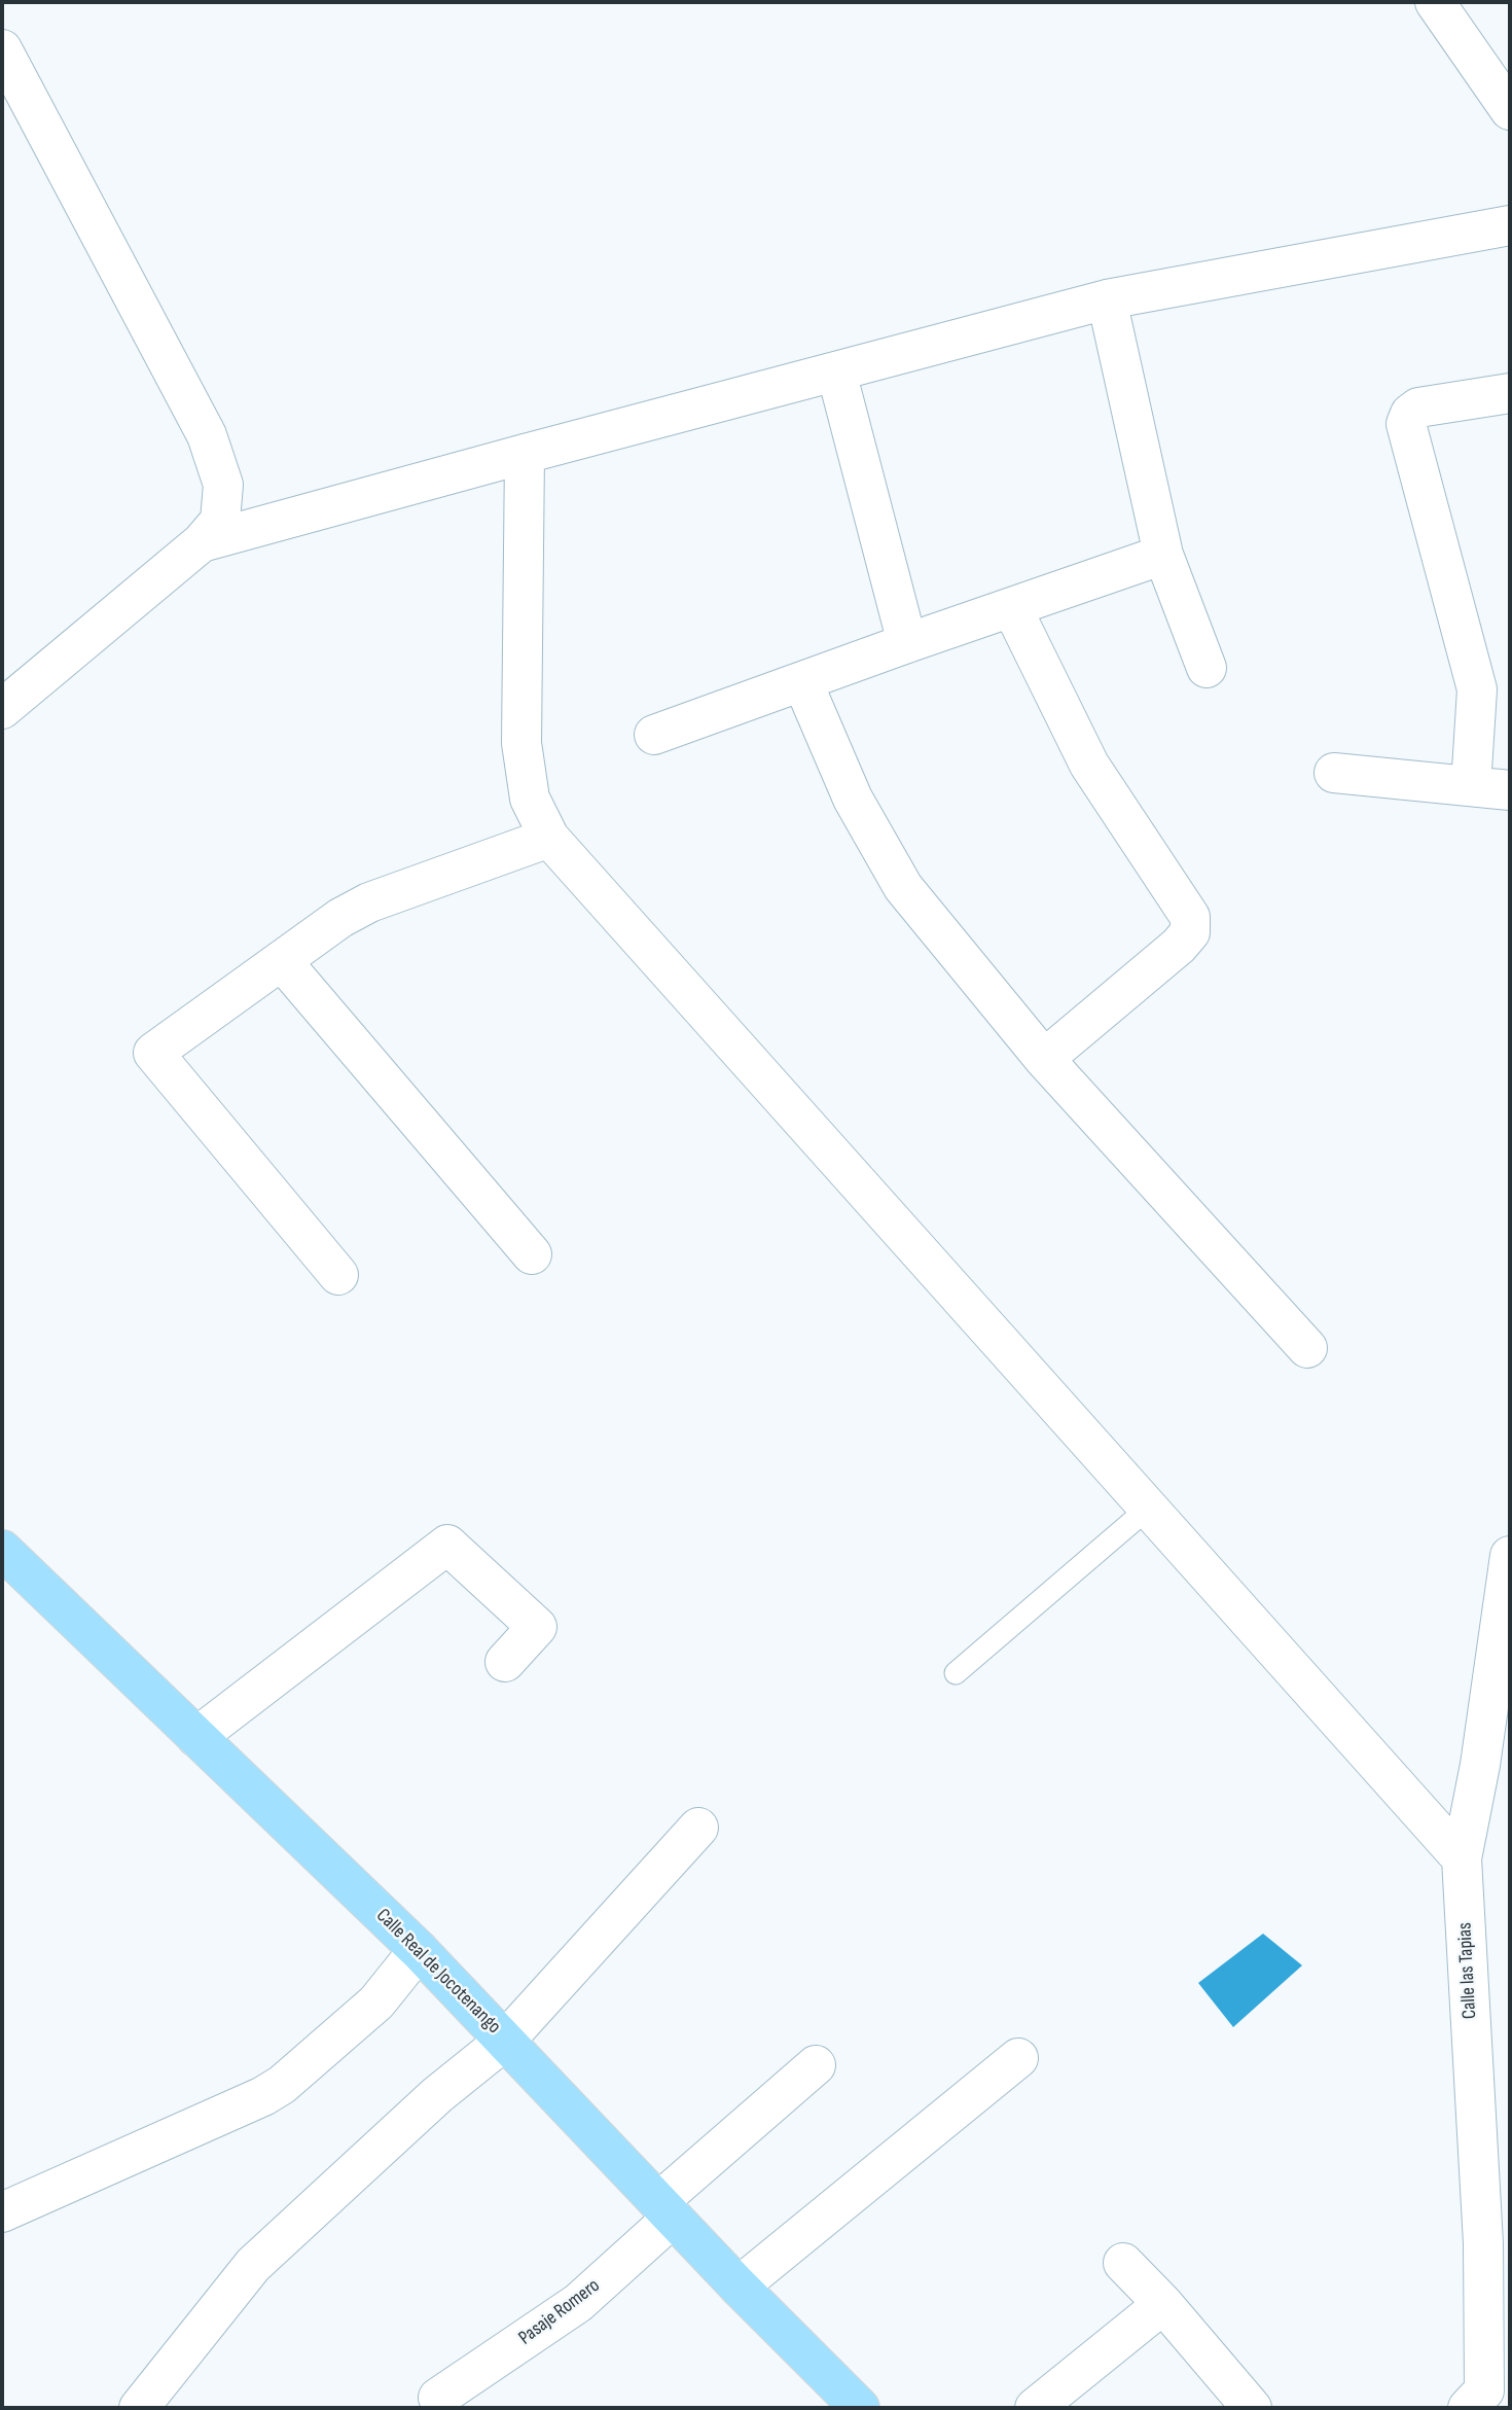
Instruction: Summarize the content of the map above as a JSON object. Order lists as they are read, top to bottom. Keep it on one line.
{"streets":{"main road":["Calle Real de Jocotenango"],"street":["Calle las Tapias","Pasaje Romero"]},"crossings":[["Calle Real de Jocotenango","Pasaje Romero"]]}
